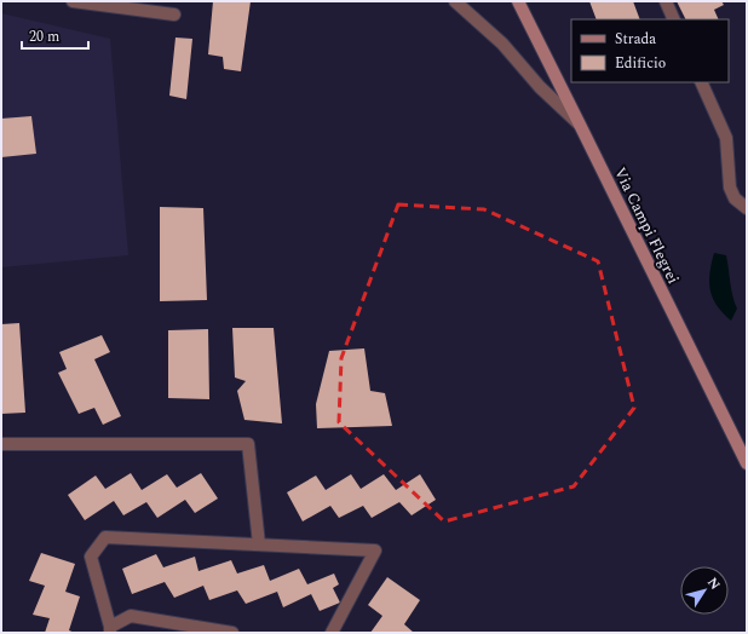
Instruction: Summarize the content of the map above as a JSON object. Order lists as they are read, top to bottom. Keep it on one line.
{"streets":{"main road":["Via Campi Flegrei"]},"legend":["Strada","Edificio"],"scale_bar":"20 m","north":"top right"}
